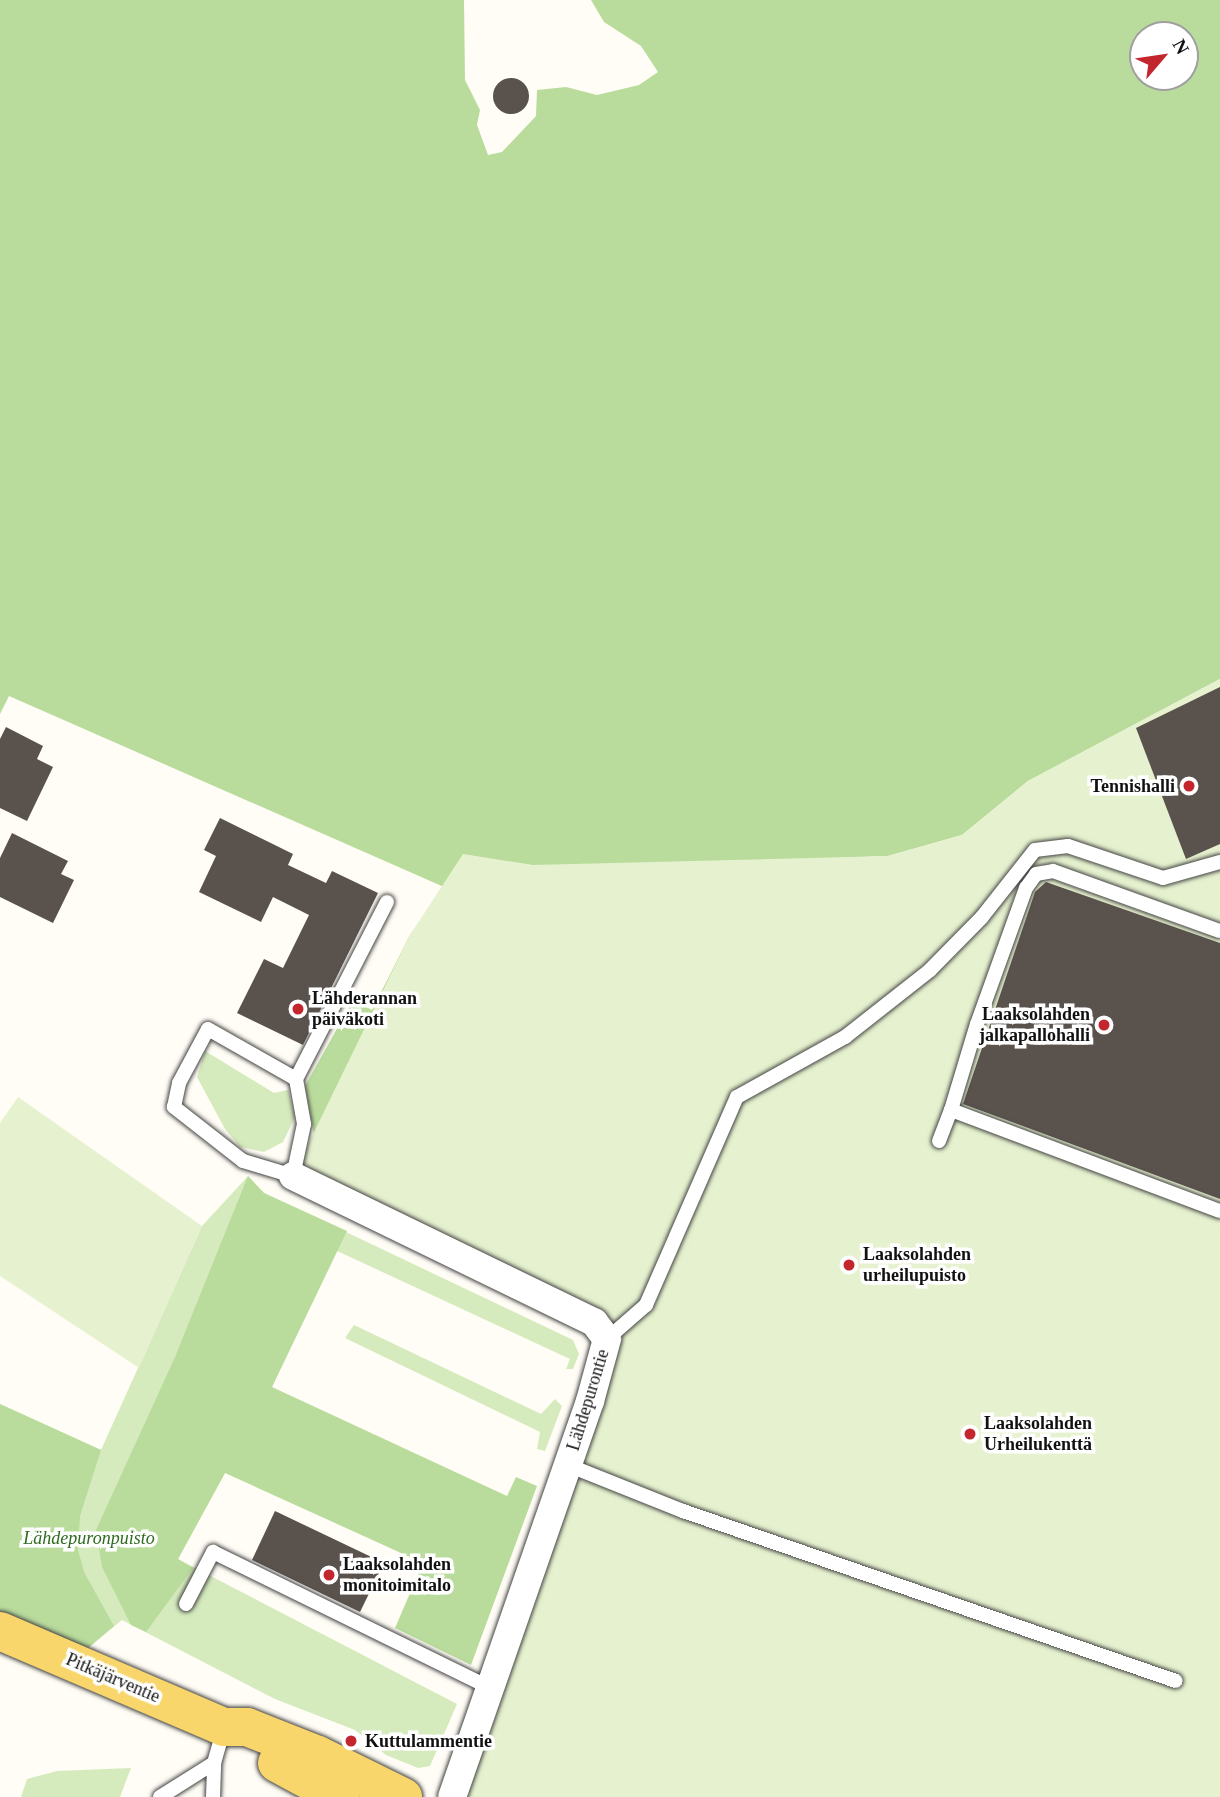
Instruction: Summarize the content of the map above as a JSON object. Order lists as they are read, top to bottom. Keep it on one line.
{"streets":{"main road":["Pitkäjärventie"],"street":["Lähdepurontie"]},"parks":["Lähdepuronpuisto"],"places":["Tennishalli","Lähderannan päiväkoti","Laaksolahden jalkapallohalli","Laaksolahden urheilupuisto","Laaksolahden Urheilukenttä","Laaksolahden monitoimitalo","Kuttulammentie"],"north":"top right"}
